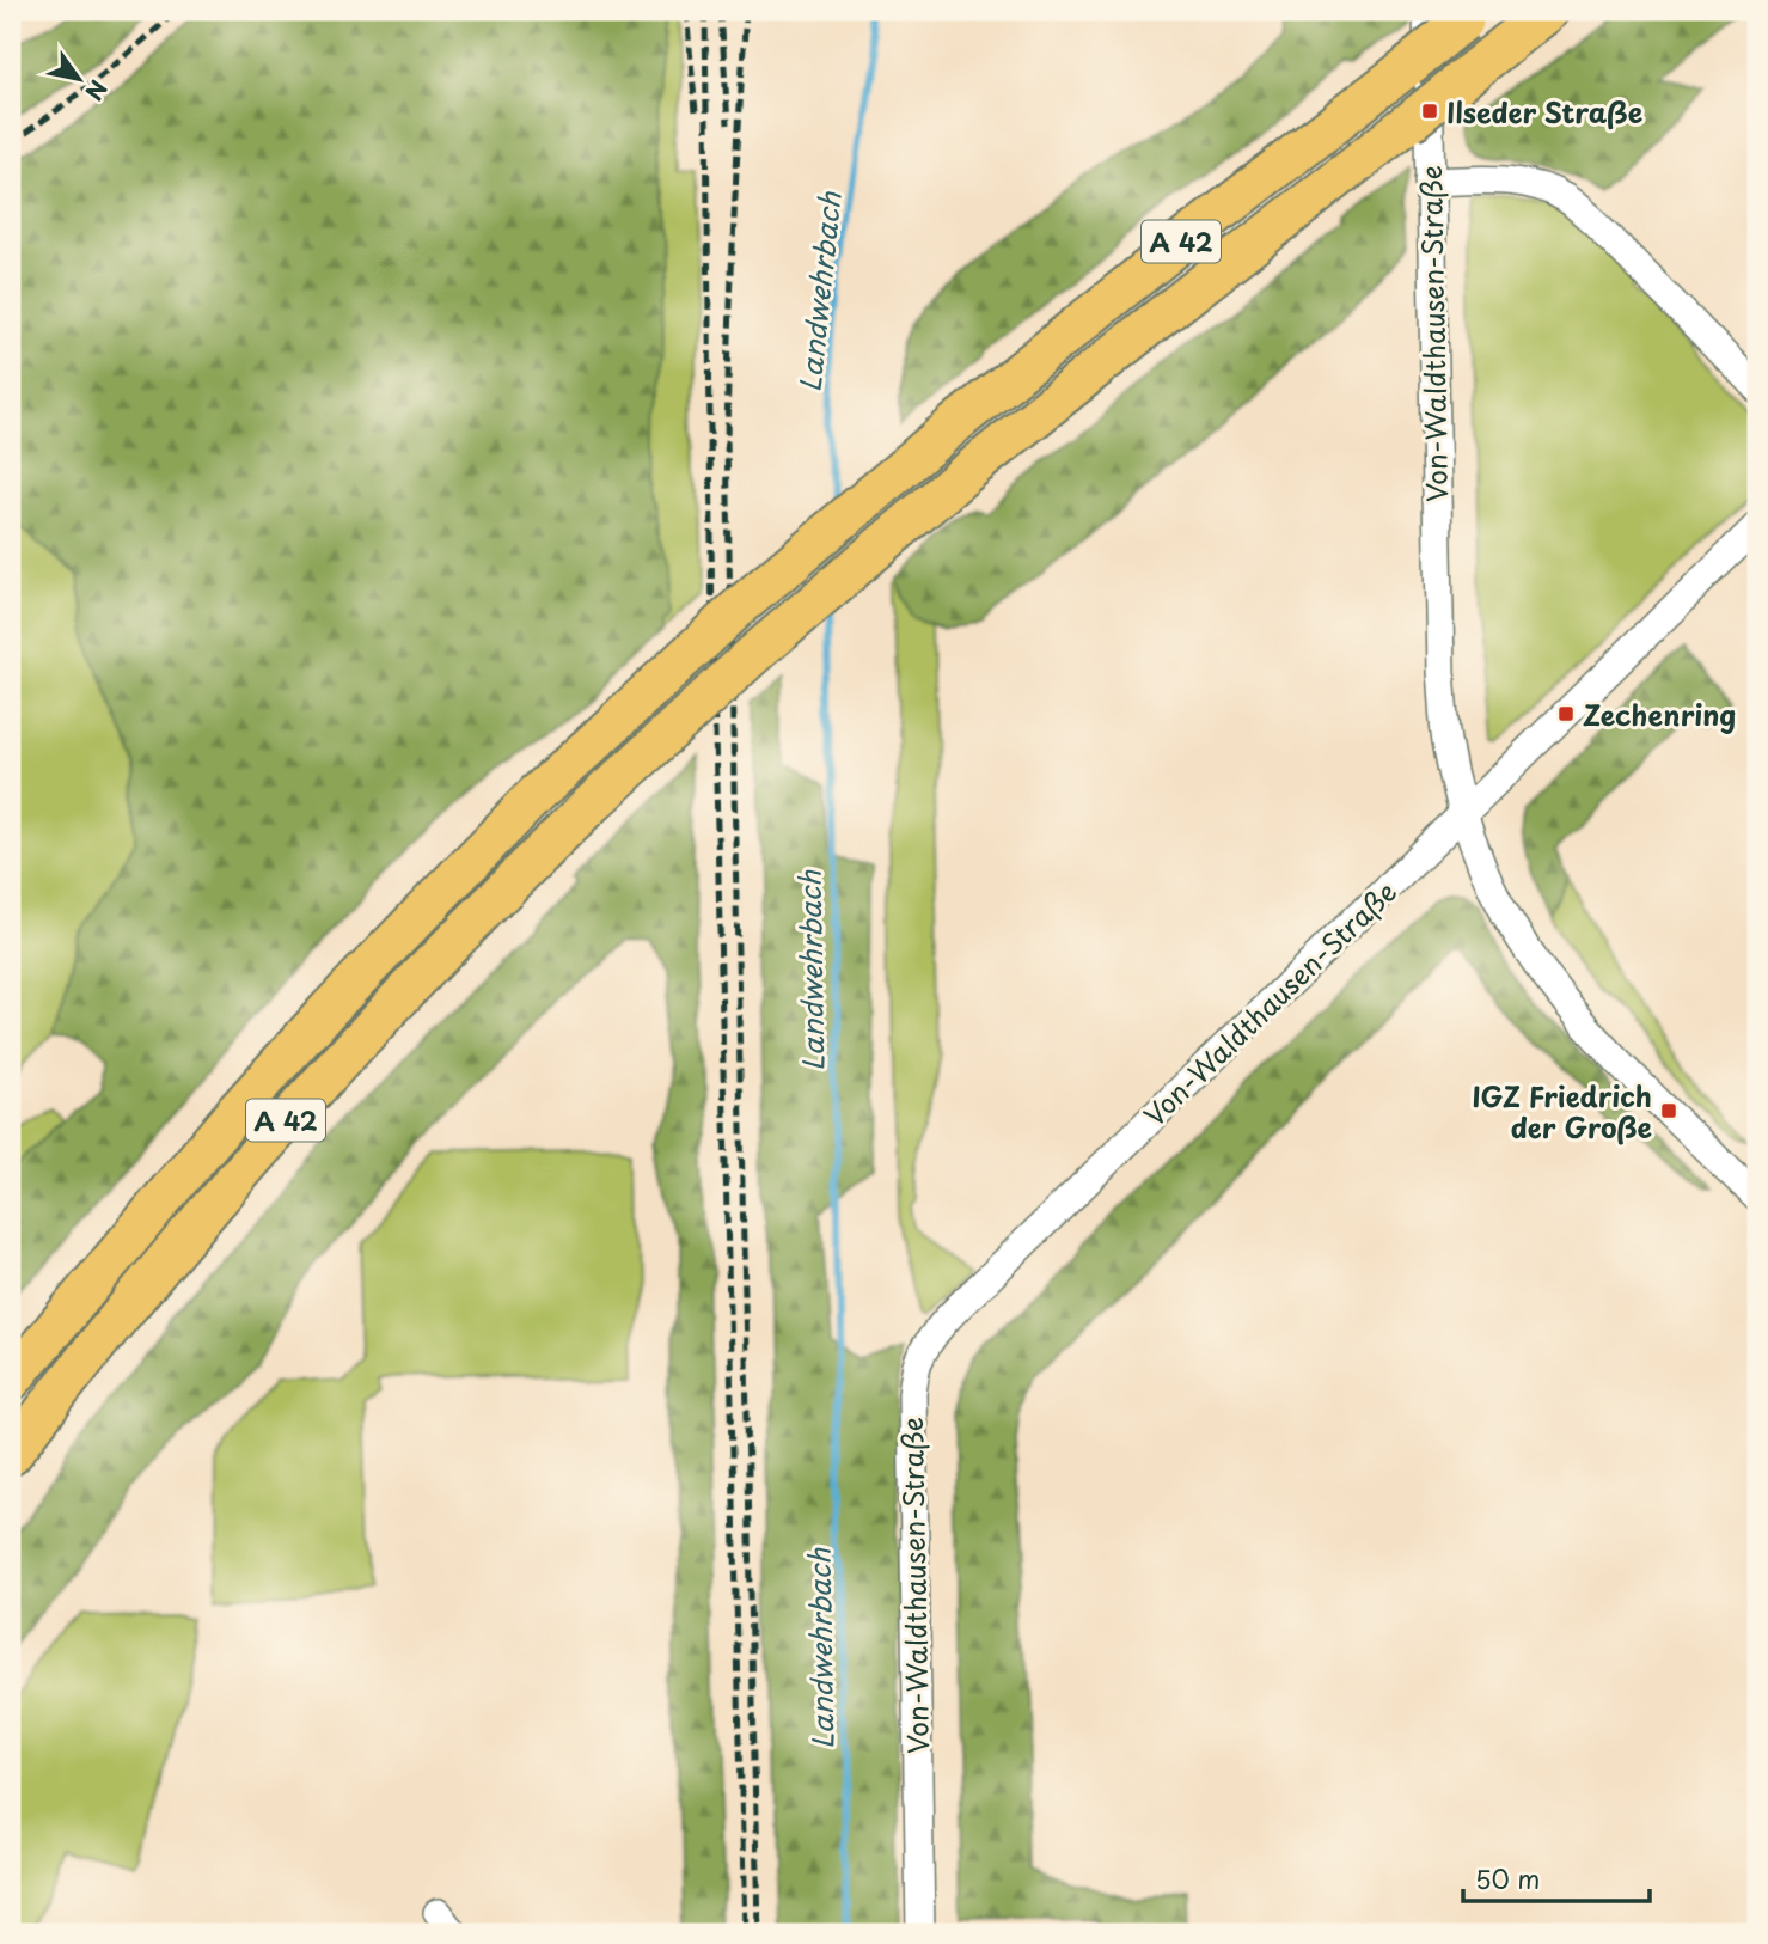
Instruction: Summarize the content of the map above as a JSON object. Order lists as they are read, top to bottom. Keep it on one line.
{"streets":{"highway":["A 42"],"street":["Von-Waldthausen-Straße"]},"crossings":[["A 42","Von-Waldthausen-Straße"]],"water":["Landwehrbach"],"places":{"transit":["Ilseder Straße","Zechenring","IGZ Friedrich der Große"]},"scale_bar":"50 m","north":"bottom right"}
